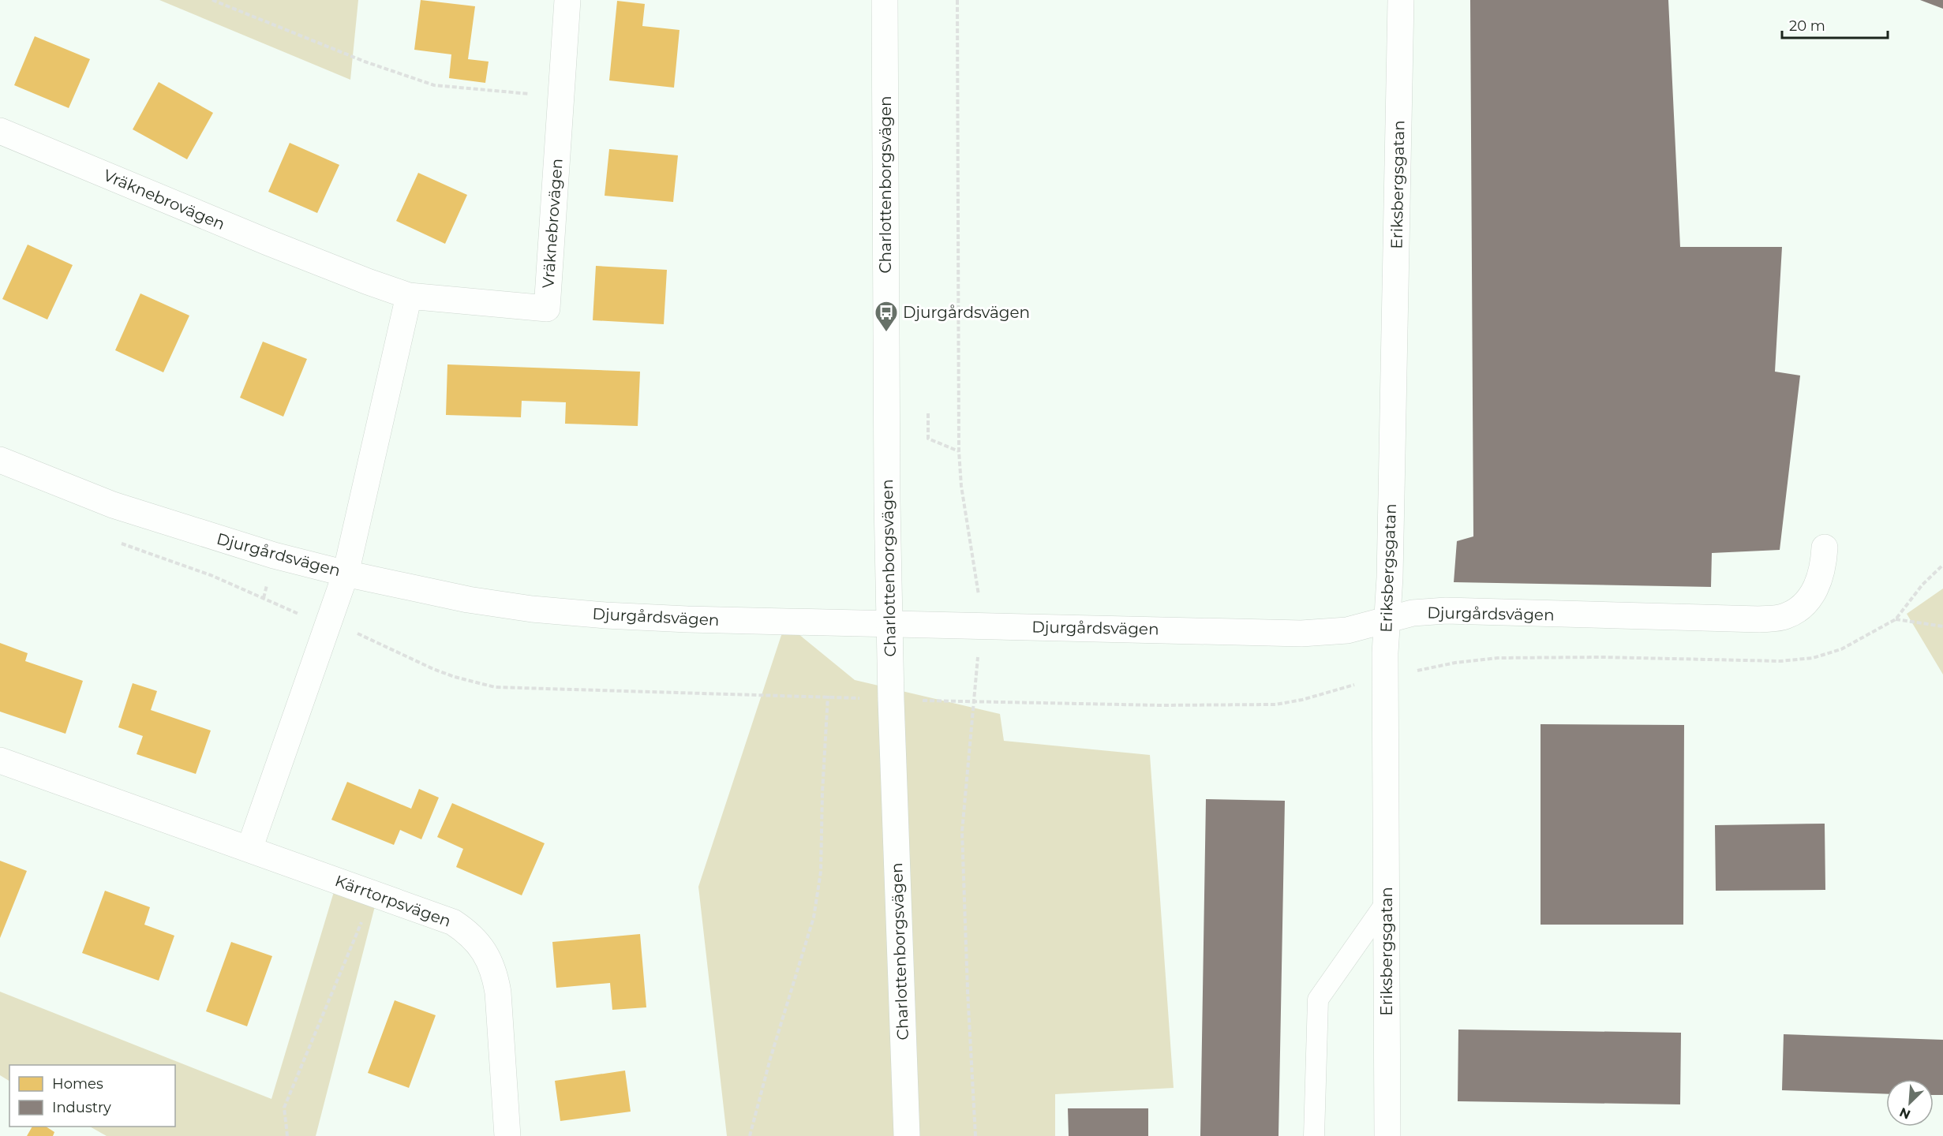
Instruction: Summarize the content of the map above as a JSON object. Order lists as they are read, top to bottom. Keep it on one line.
{"streets":{"street":["Charlottenborgsvägen","Eriksbergsgatan","Vräknebrovägen","Djurgårdsvägen","Kärrtorpsvägen"]},"crossings":[["Charlottenborgsvägen","Djurgårdsvägen"],["Eriksbergsgatan","Djurgårdsvägen"]],"places":{"bus stop":["Djurgårdsvägen"]},"legend":["Homes","Industry"],"scale_bar":"20 m","north":"bottom left"}
